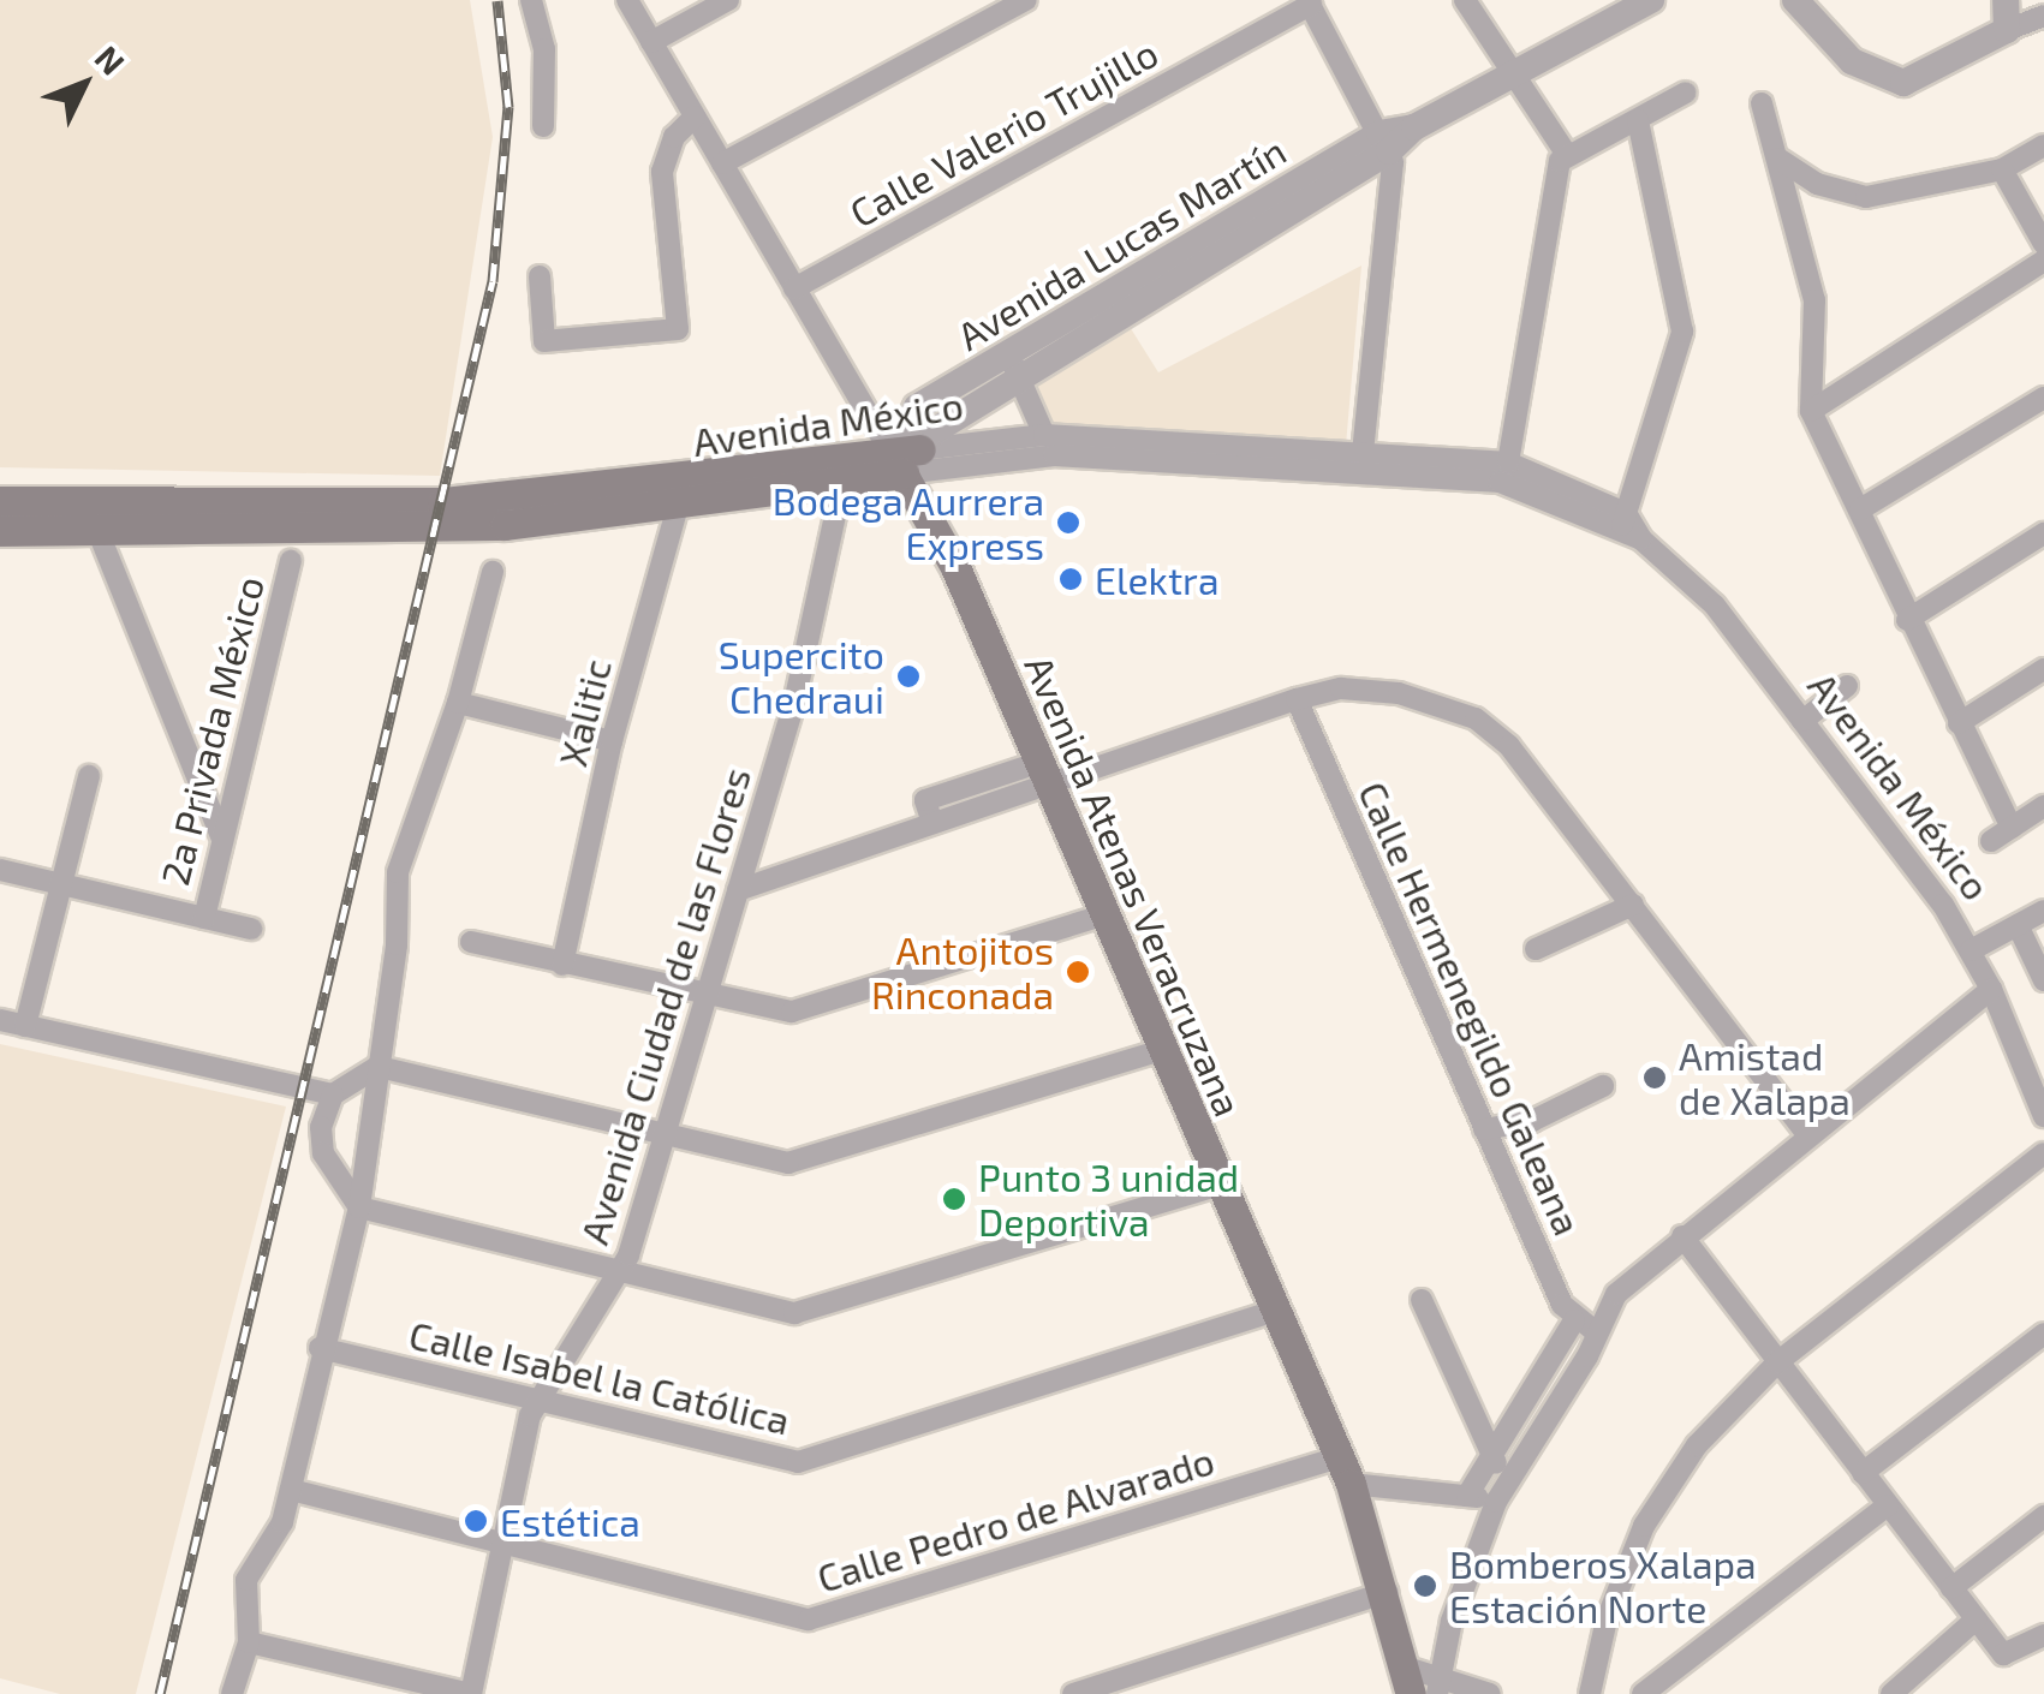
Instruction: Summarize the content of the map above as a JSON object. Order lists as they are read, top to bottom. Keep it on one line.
{"streets":{"main road":["Avenida México","Avenida Atenas Veracruzana"],"street":["Calle Valerio Trujillo","Avenida Lucas Martín","Xalitic","2a Privada México","Avenida Ciudad de las Flores","Calle Hermenegildo Galeana","Calle Isabel la Católica","Calle Pedro de Alvarado"]},"crossings":[["Avenida Lucas Martín","Avenida México"],["Avenida Lucas Martín","Avenida Atenas Veracruzana"],["Avenida México","Xalitic"],["Avenida México","Avenida Atenas Veracruzana"],["Avenida México","Avenida Ciudad de las Flores"],["Avenida Atenas Veracruzana","Calle Isabel la Católica"],["Avenida Atenas Veracruzana","Calle Pedro de Alvarado"],["Avenida Ciudad de las Flores","Calle Isabel la Católica"],["Avenida Ciudad de las Flores","Calle Pedro de Alvarado"]],"places":["Bodega Aurrera Express","Elektra","Supercito Chedraui","Antojitos Rinconada","Amistad de Xalapa","Punto 3 unidad Deportiva","Estética","Bomberos Xalapa Estación Norte"],"north":"top right"}
